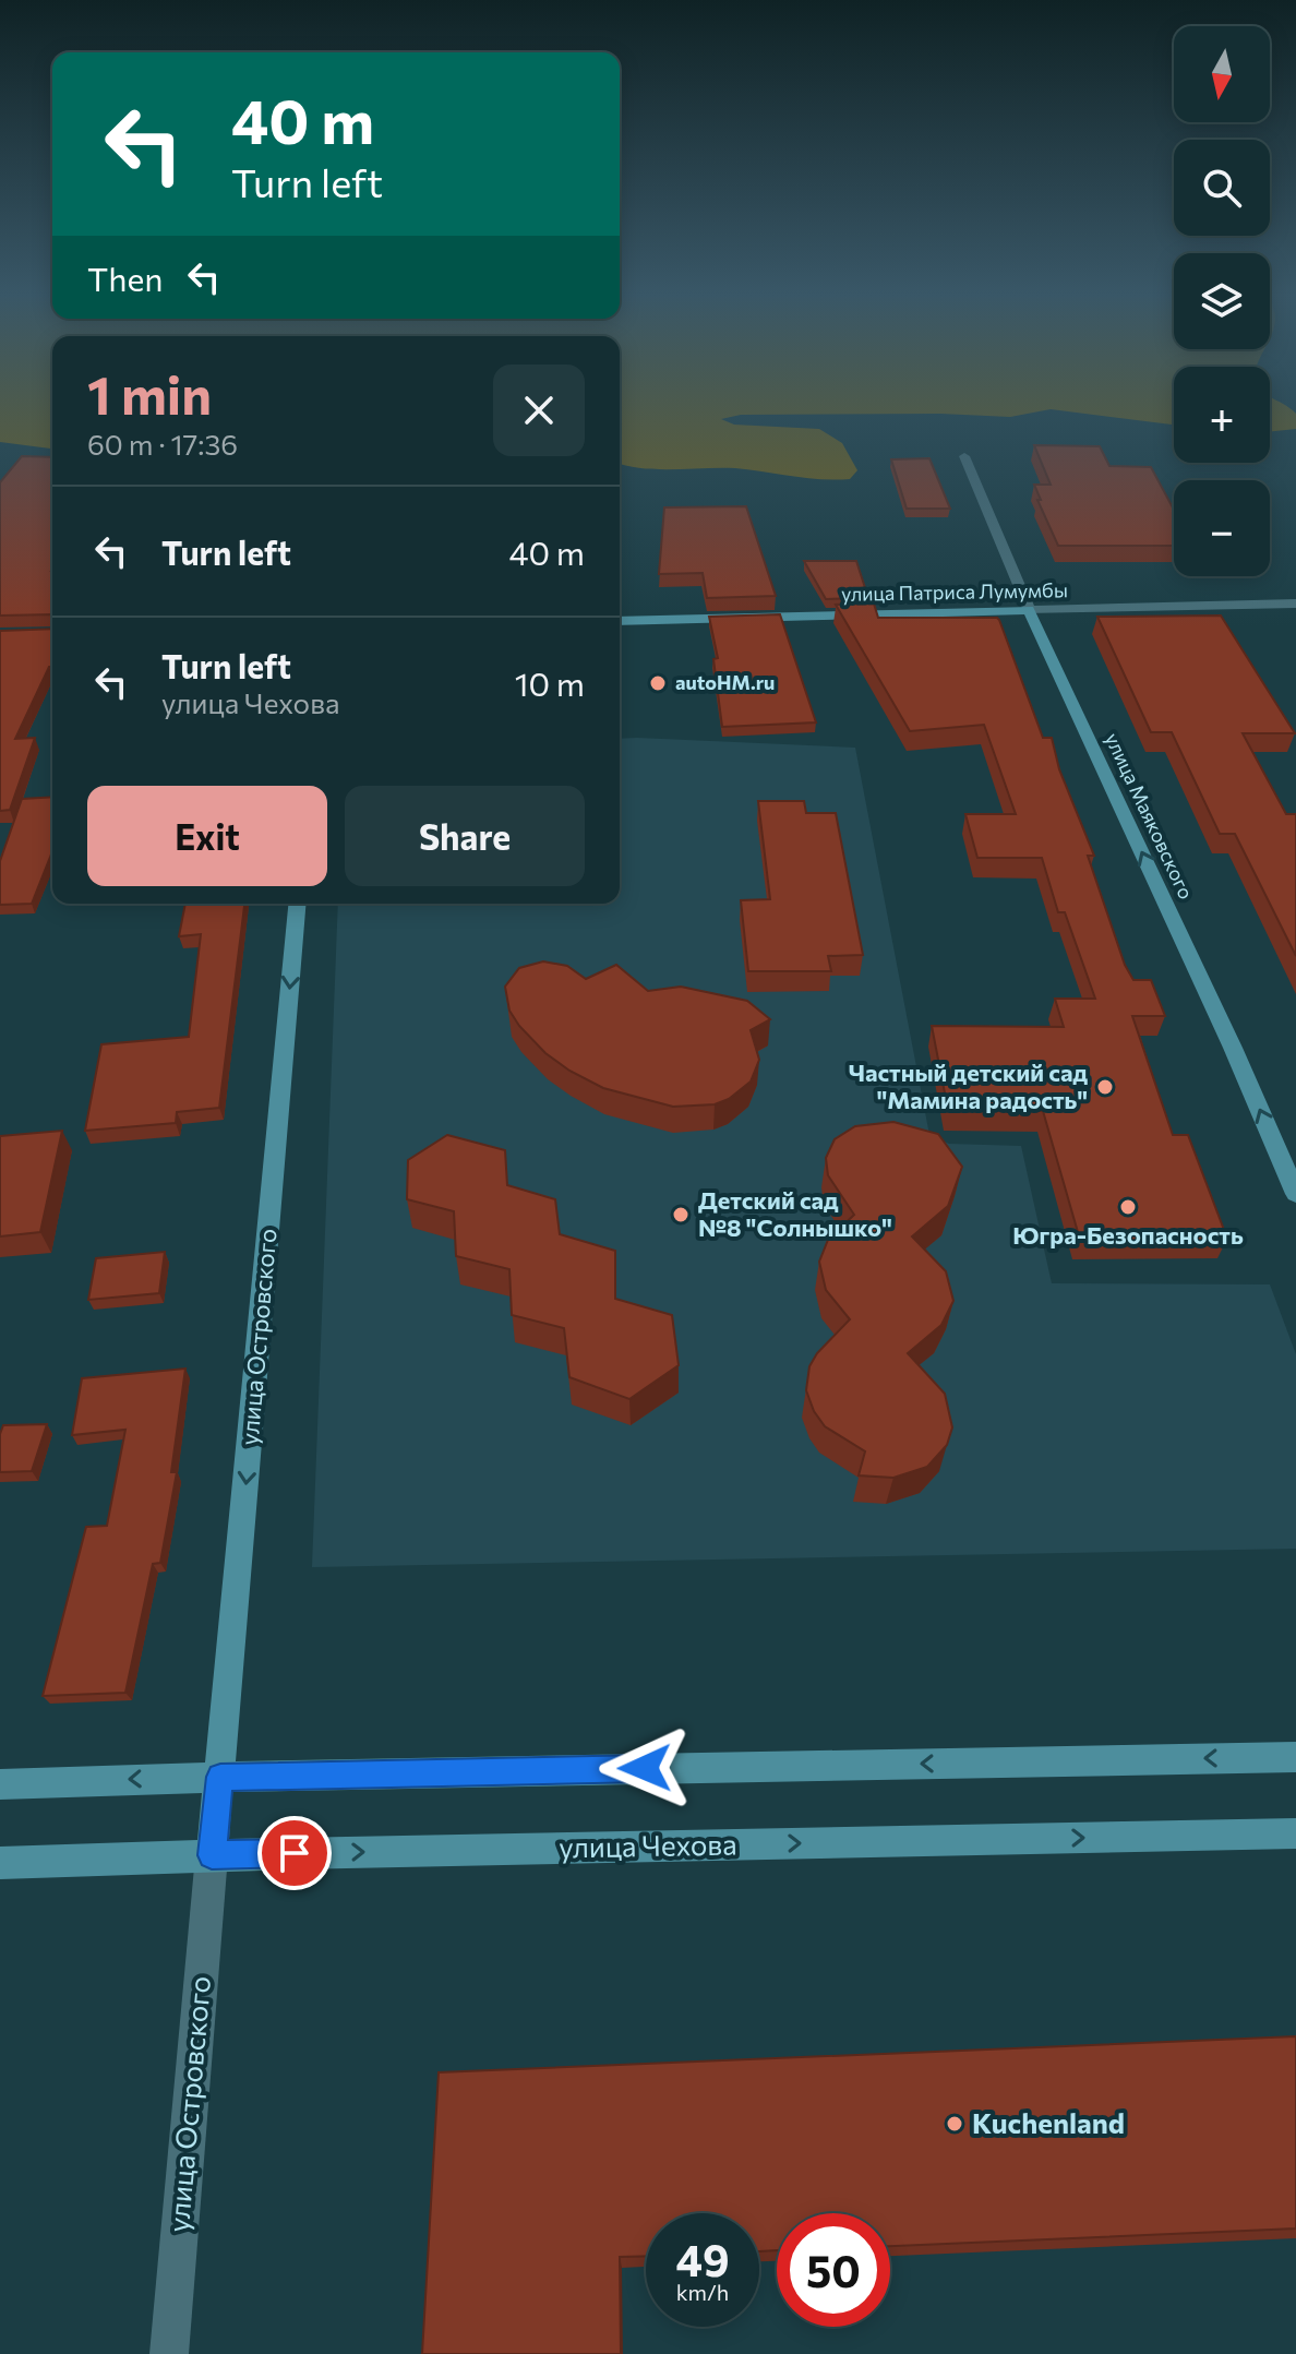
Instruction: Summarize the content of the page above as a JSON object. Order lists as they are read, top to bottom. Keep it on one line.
{"streets":{"street":["улица Патриса Лумумбы","улица Маяковского","улица Островского","улица Чехова"]},"crossings":[["улица Патриса Лумумбы","улица Маяковского"],["улица Островского","улица Чехова"]],"one_way":["улица Маяковского","улица Островского"],"places":["autoHM.ru","Частный детский сад \"Мамина радость\"","Югра-Безопасность","Детский сад №8 \"Солнышко\"","Kuchenland"],"north":"bottom","page":{"map_buttons":["+","−"],"turn":["40 m","Turn left"],"then":"Then","heading":["1 min","60 m · 17:36"],"list":[{"name":"Turn left","value":"40 m"},{"name":"Turn left","note":"улица Чехова","value":"10 m"}],"buttons":["Exit","Share"],"speed":"49 km/h","limit":"50"}}
